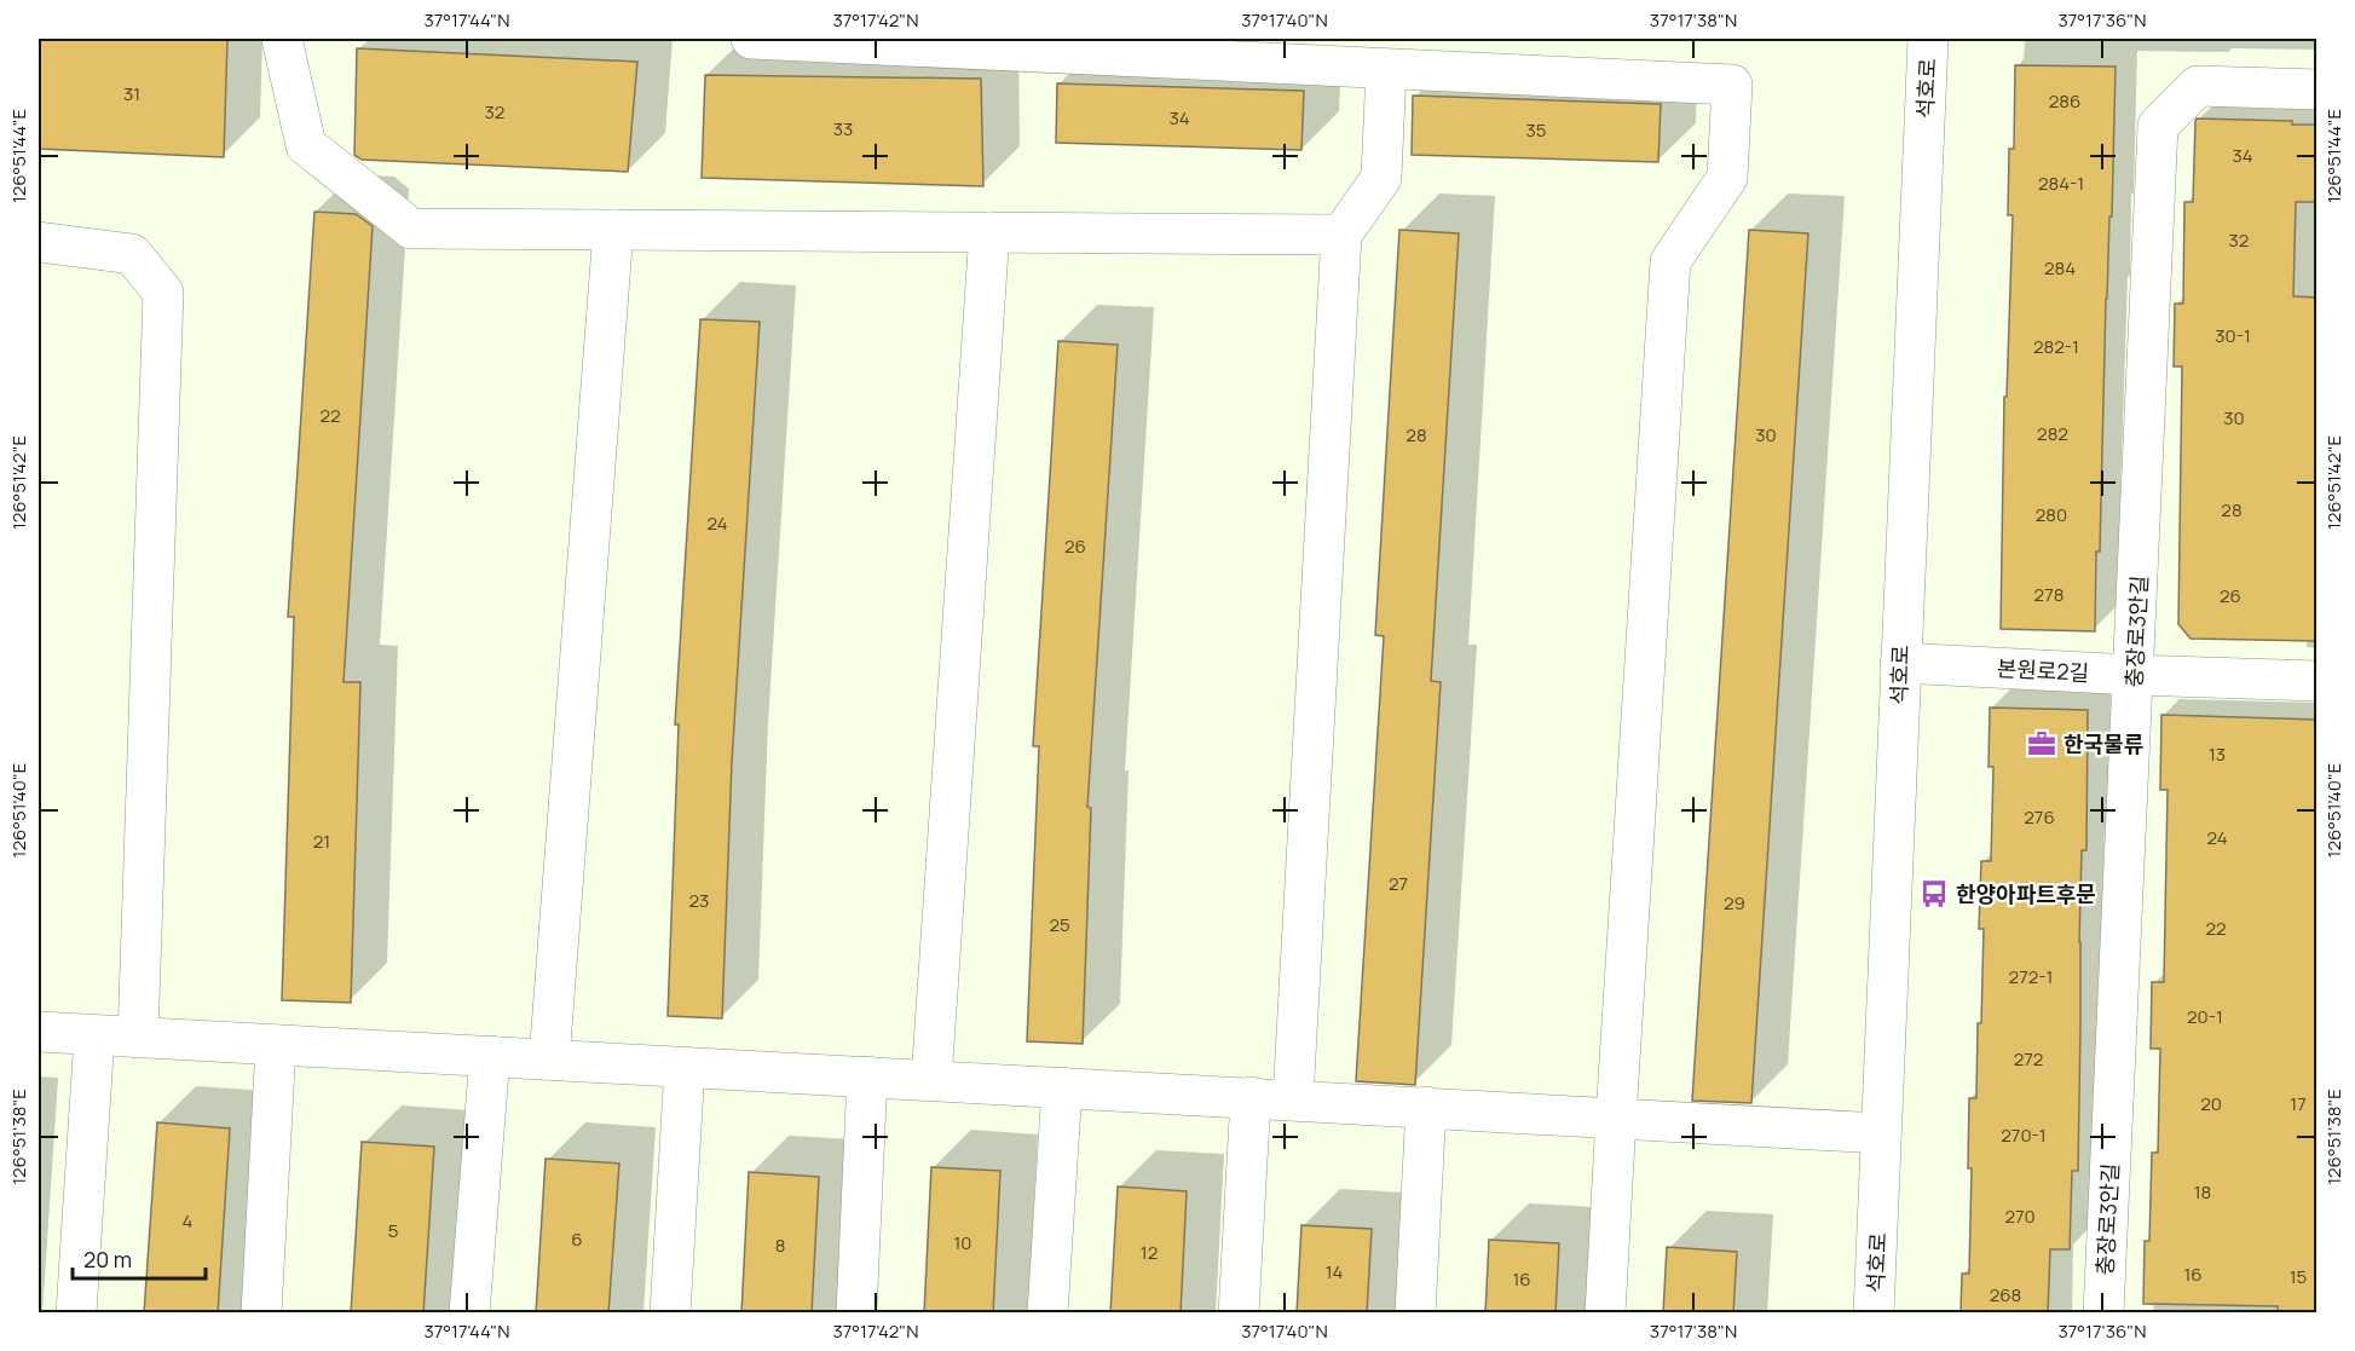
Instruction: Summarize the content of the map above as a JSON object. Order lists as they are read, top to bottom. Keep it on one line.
{"streets":{"street":["석호로","충장로3안길","본원로2길"]},"crossings":[["석호로","본원로2길"],["충장로3안길","본원로2길"]],"places":{"office":["한국물류"],"bus stop":["한양아파트후문"]},"house_numbers":["31","286","32","34","33","35","34","284-1","32","284","30-1","282-1","22","30","282","28","30","28","280","24","26","278","26","13","276","24","21","27","23","29","25","22","272-1","20-1","272","20","17","270-1","18","270","4","5","6","10","8","12","14","16","15","16","268"],"scale_bar":"20 m","coordinates":["37°17'44\"N","37°17'42\"N","37°17'40\"N","37°17'38\"N","37°17'36\"N","126°51'44\"E","126°51'42\"E","126°51'40\"E","126°51'38\"E"]}
